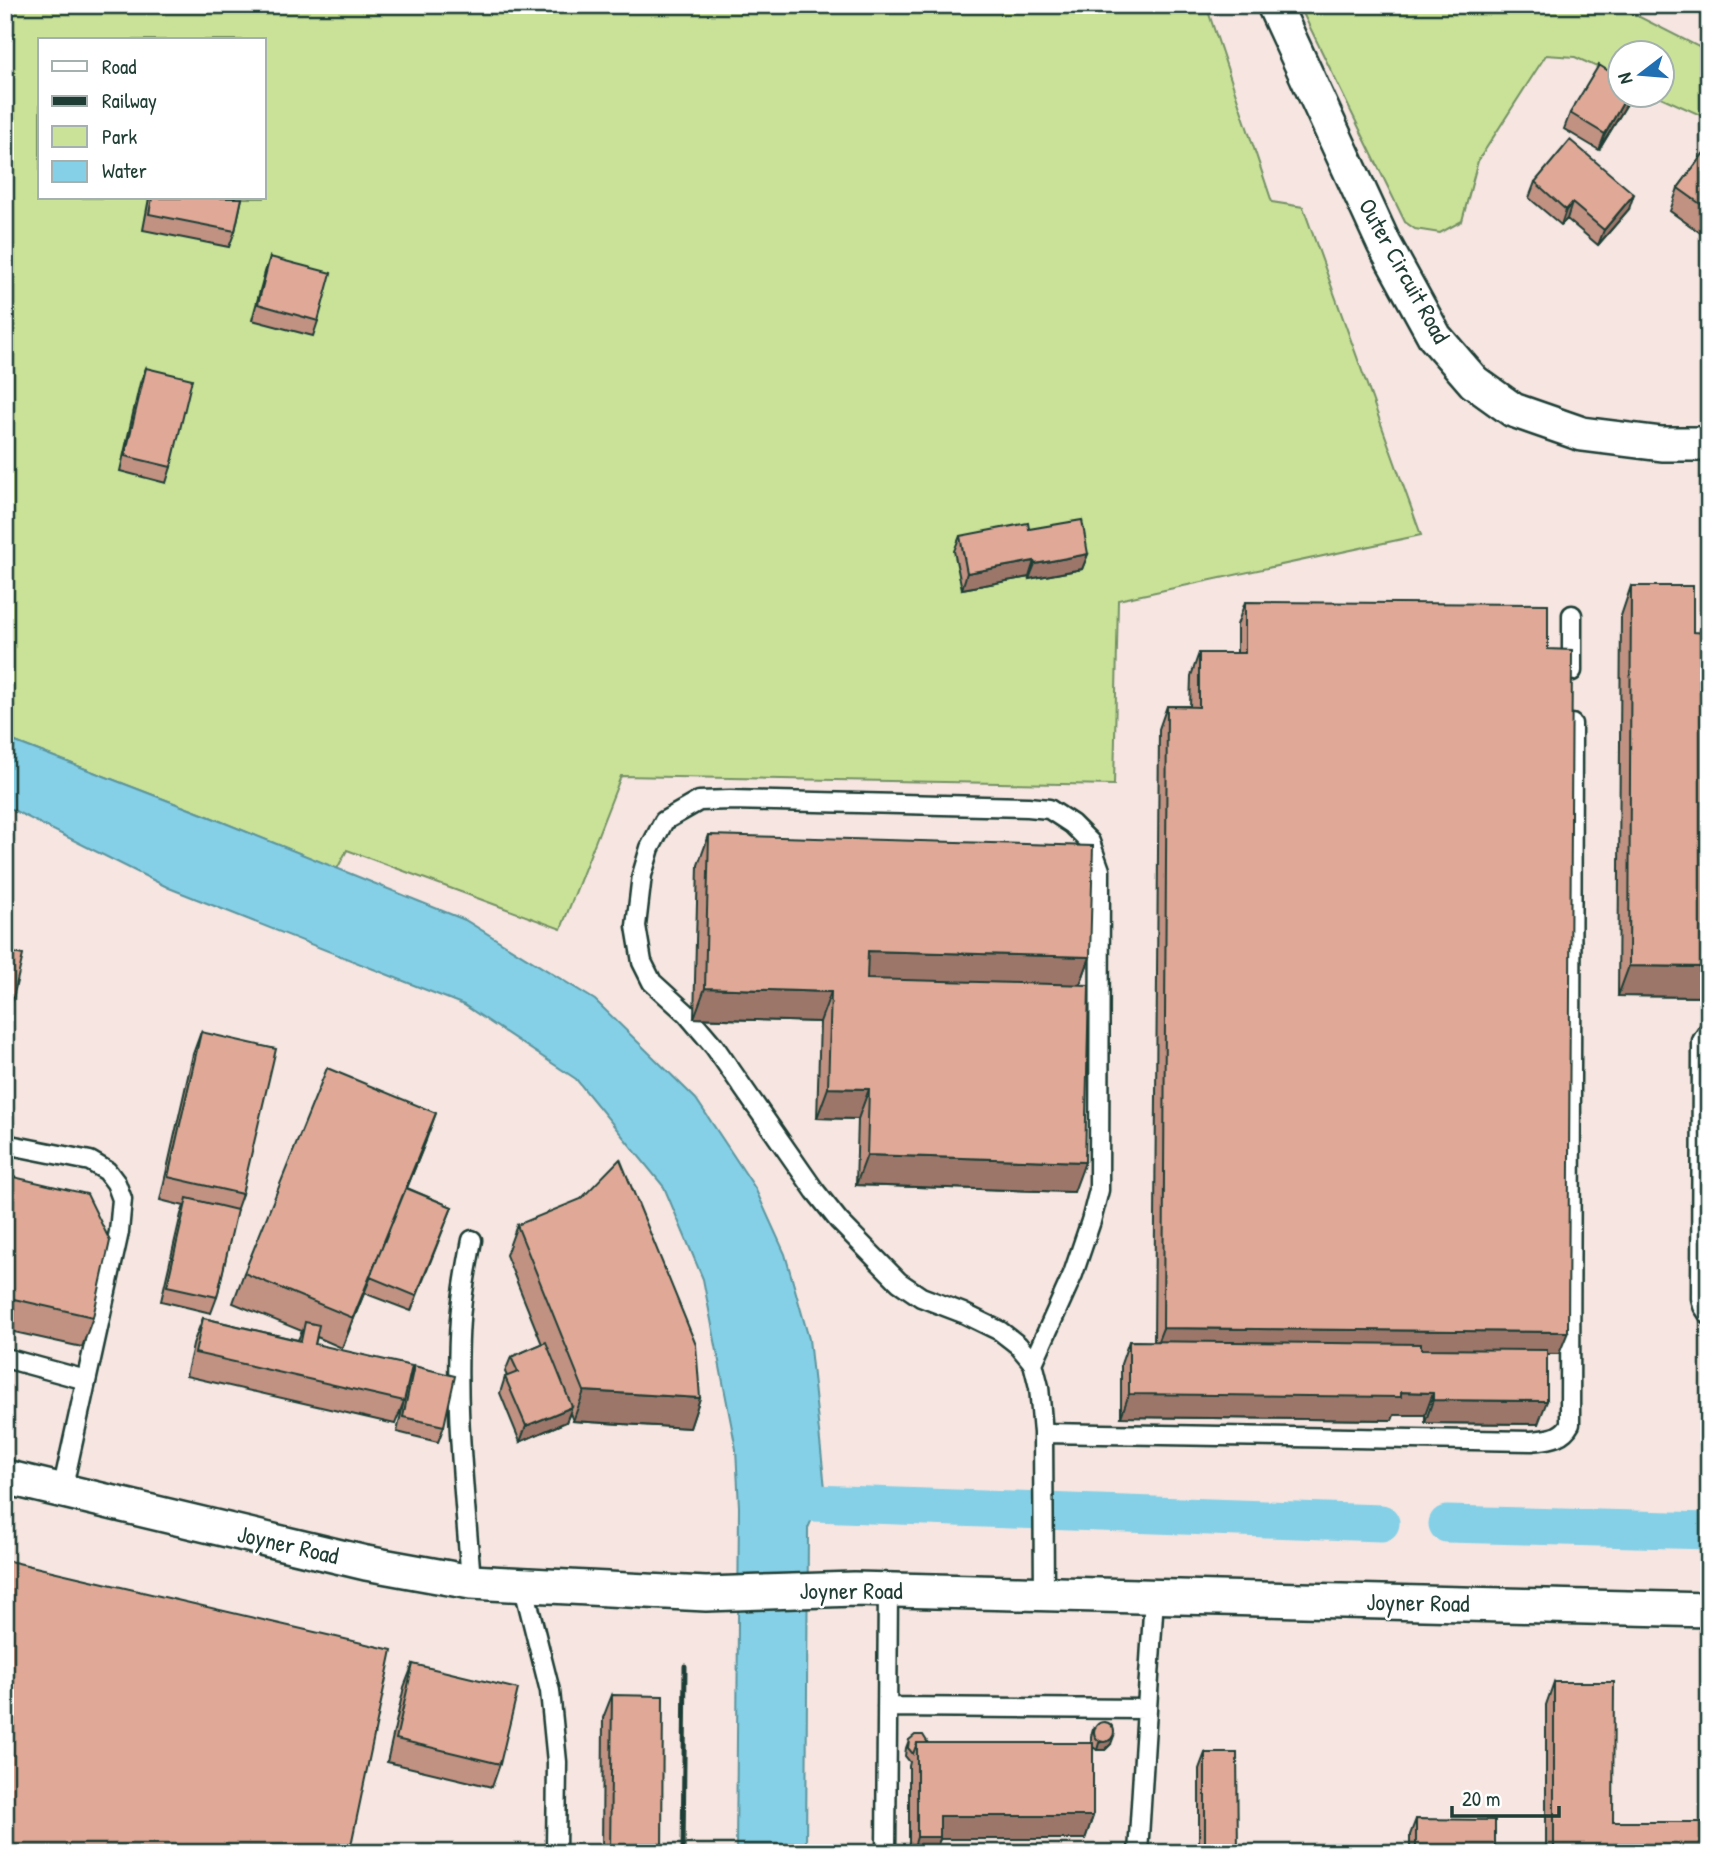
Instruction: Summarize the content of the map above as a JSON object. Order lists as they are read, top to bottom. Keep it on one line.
{"streets":{"street":["Outer Circuit Road","Joyner Road"]},"legend":["Road","Railway","Park","Water"],"scale_bar":"20 m","north":"left"}
